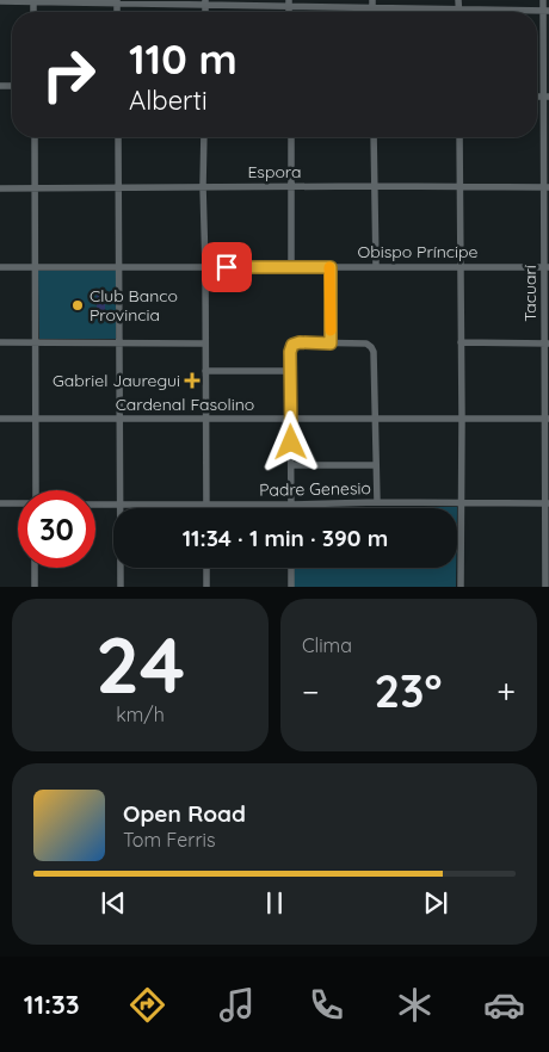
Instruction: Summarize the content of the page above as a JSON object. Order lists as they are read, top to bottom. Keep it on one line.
{"streets":{"street":["Espora","Obispo Príncipe","Tacuarí","Cardenal Fasolino","Padre Genesio"]},"crossings":[["Espora","Tacuarí"],["Obispo Príncipe","Tacuarí"],["Tacuarí","Cardenal Fasolino"],["Tacuarí","Padre Genesio"]],"places":{"other":["Club Banco Provincia"],"health":["Gabriel Jauregui"]},"page":{"turn":["110 m","Alberti"],"limit":"30","trip":"11:34 · 1 min · 390 m","tile":[["24","km/h"],"Clima"],"heat":["−","23°","+"],"song":["Open Road","Tom Ferris"],"tabs":"11:33"}}
